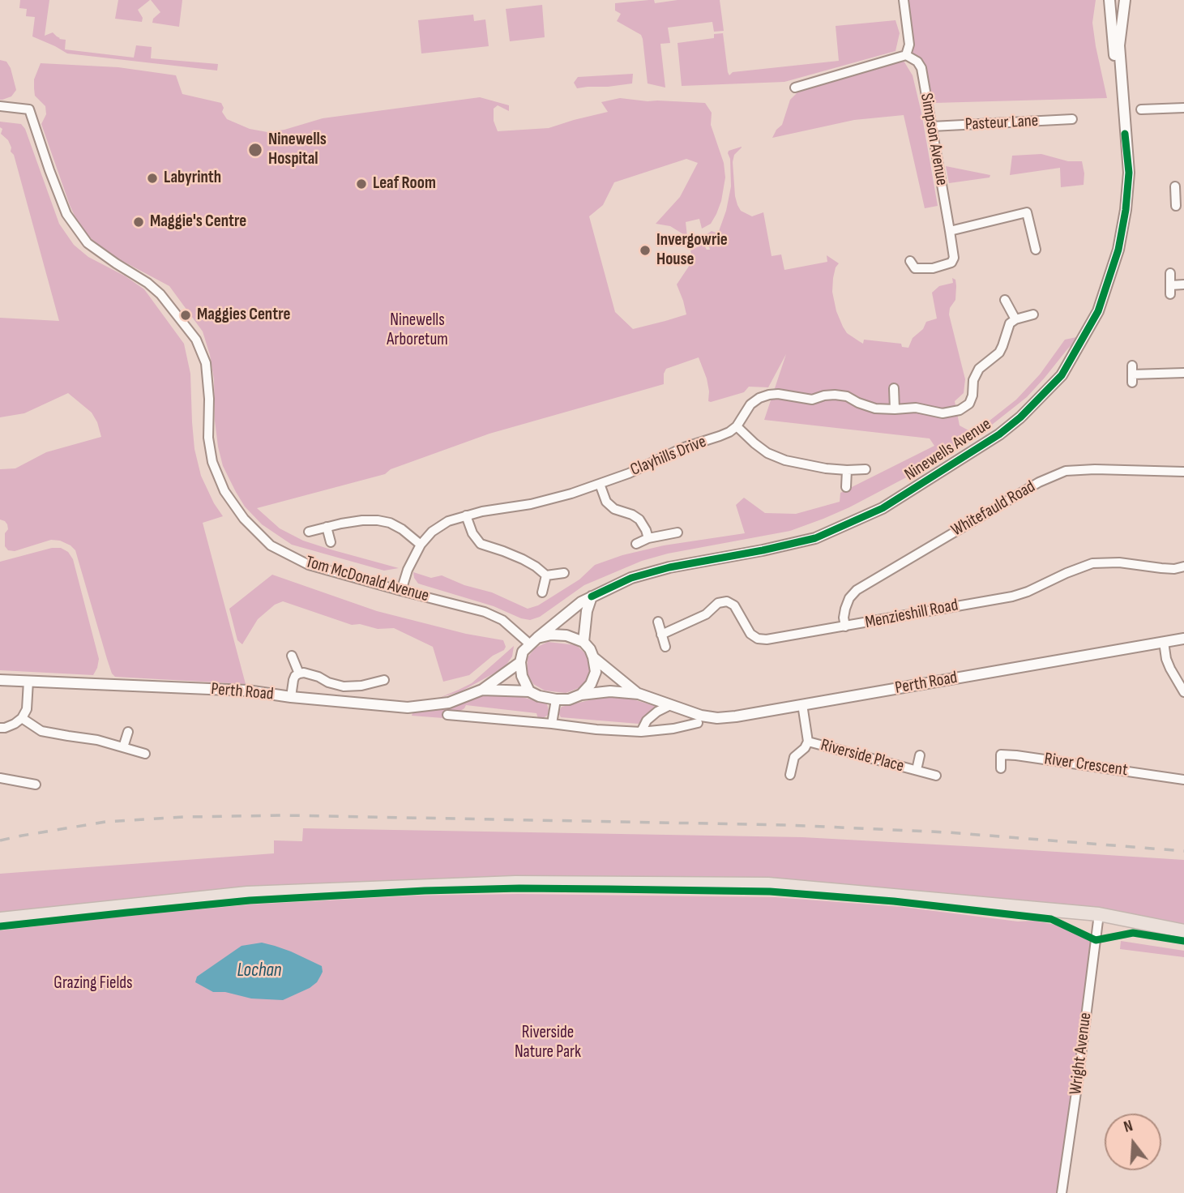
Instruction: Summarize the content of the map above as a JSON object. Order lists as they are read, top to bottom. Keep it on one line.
{"streets":{"street":["Pasteur Lane","Simpson Avenue","Ninewells Avenue","Clayhills Drive","Whitefauld Road","Tom McDonald Avenue","Menzieshill Road","Perth Road","Riverside Place","River Crescent","Wright Avenue"]},"crossings":[["Pasteur Lane","Simpson Avenue"],["Ninewells Avenue","Tom McDonald Avenue"],["Ninewells Avenue","Perth Road"],["Clayhills Drive","Tom McDonald Avenue"],["Whitefauld Road","Menzieshill Road"],["Tom McDonald Avenue","Perth Road"],["Perth Road","Riverside Place"]],"water":["Lochan"],"parks":["Ninewells Arboretum","Grazing Fields","Riverside Nature Park"],"places":["Ninewells Hospital","Labyrinth","Leaf Room","Maggie's Centre","Invergowrie House","Maggies Centre"],"north":"top"}
